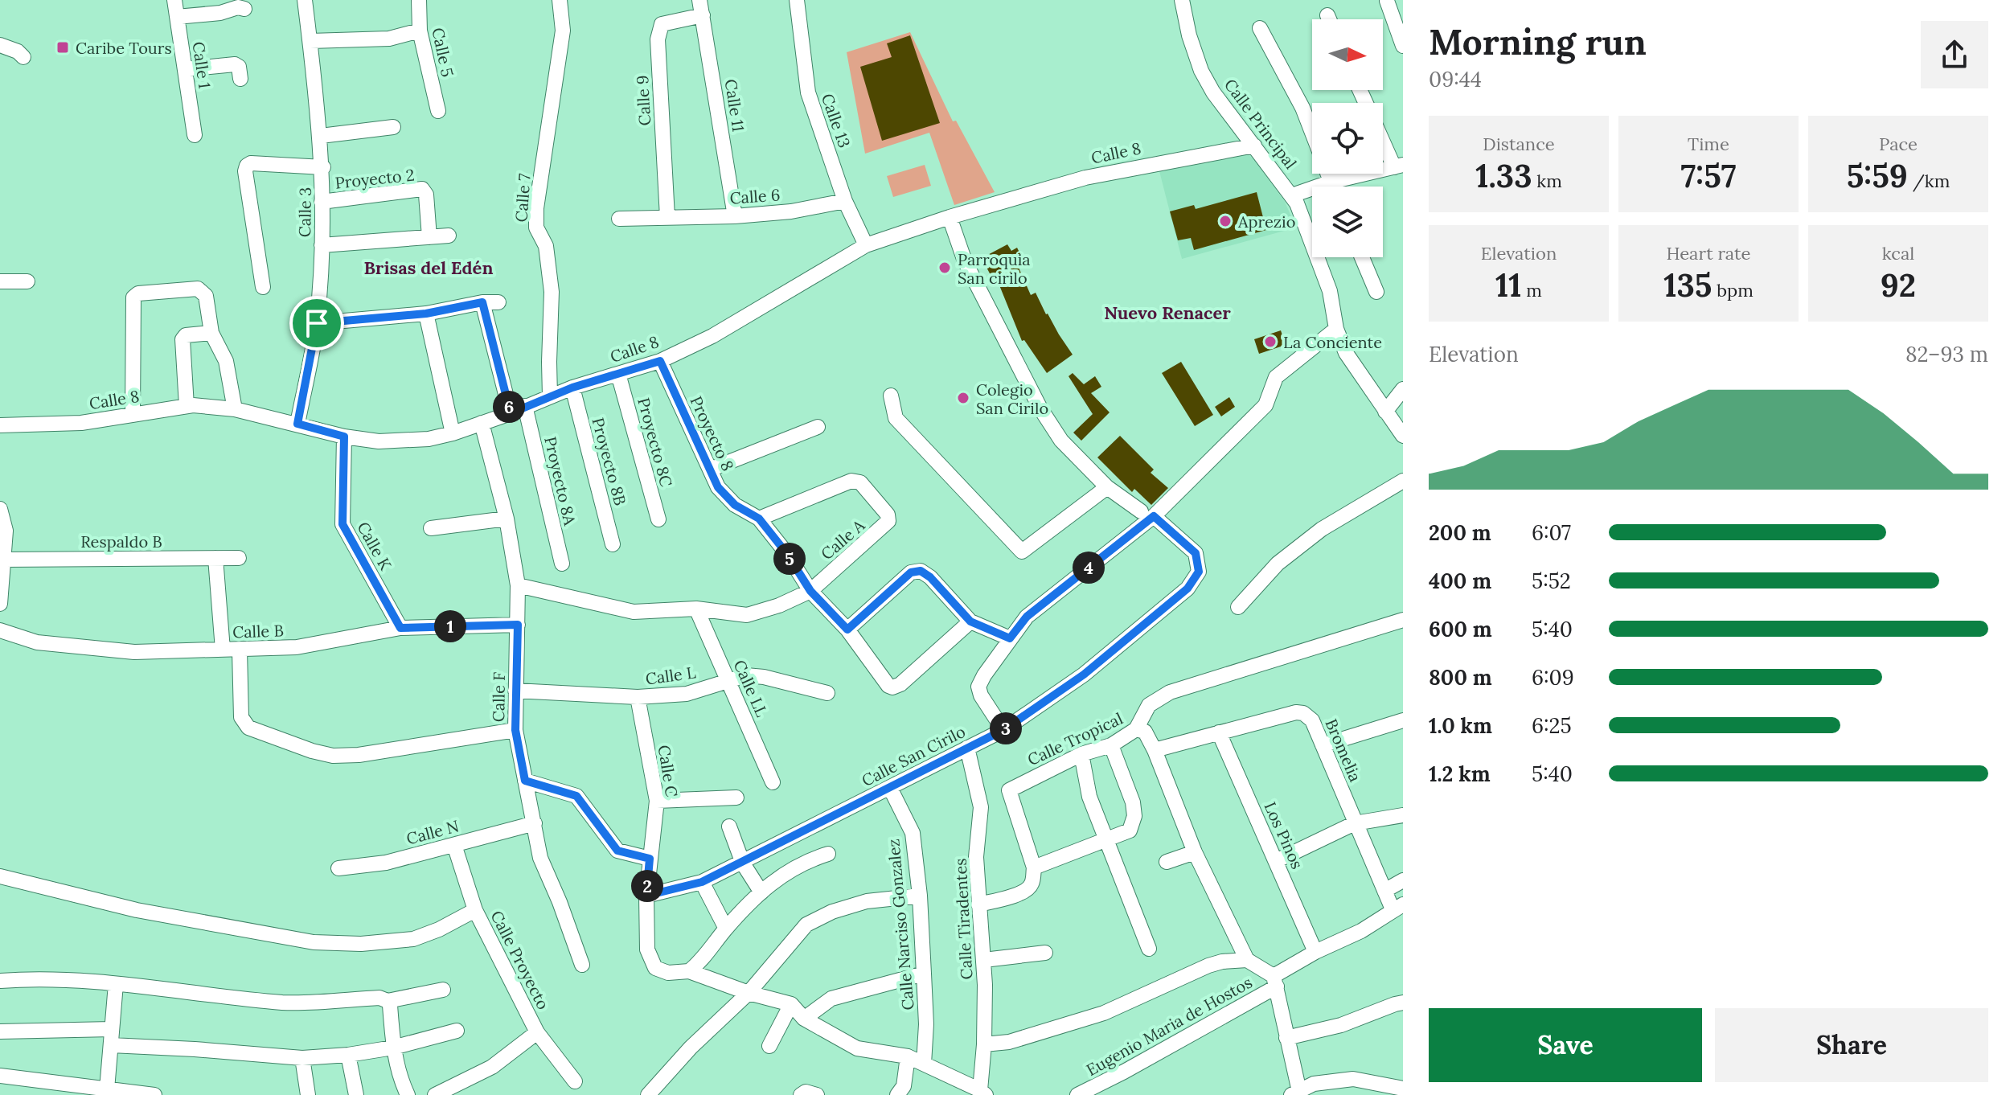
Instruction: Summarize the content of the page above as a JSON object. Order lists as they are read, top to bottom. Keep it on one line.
{"streets":{"street":["Calle 5","Calle 1","Calle 9","Calle 11","Calle 13","Calle Principal","Calle 8","Proyecto 2","Calle 6","Calle 7","Calle 3","Proyecto 8","Proyecto 8C","Proyecto 8B","Proyecto 8A","Calle A","Respaldo B","Calle K","Calle B","Calle L","Calle LL","Calle F","Calle Tropical","Bromelia","Calle San Cirilo","Calle C","Calle N","Los Pinos","Calle Tiradentes","Calle Narciso Gonzalez","Calle Proyecto","Eugenio Maria de Hostos"]},"crossings":[["Calle 9","Calle 11"],["Calle 9","Calle 6"],["Calle 11","Calle 6"],["Calle 13","Calle 8"],["Calle 13","Calle 6"],["Calle Principal","Calle 8"],["Calle 8","Calle 7"],["Calle 8","Calle 3"],["Calle 8","Proyecto 8"],["Calle 8","Proyecto 8C"],["Calle 8","Proyecto 8B"],["Calle 8","Proyecto 8A"],["Calle 8","Calle K"],["Calle 8","Calle F"],["Calle 8","Calle San Cirilo"],["Proyecto 2","Calle 3"],["Proyecto 8","Calle A"],["Calle A","Calle LL"],["Calle A","Calle F"],["Calle K","Calle B"],["Calle B","Calle F"],["Calle L","Calle LL"],["Calle L","Calle F"],["Calle L","Calle C"],["Calle F","Calle N"],["Bromelia","Los Pinos"],["Bromelia","Eugenio Maria de Hostos"],["Calle San Cirilo","Calle C"],["Calle San Cirilo","Calle Tiradentes"],["Calle San Cirilo","Calle Narciso Gonzalez"],["Calle N","Calle Proyecto"],["Los Pinos","Eugenio Maria de Hostos"]],"districts":["Brisas del Edén","Nuevo Renacer"],"places":{"transit":["Caribe Tours"],"other":["Aprezio","Parroquia San cirilo","La Conciente","Colegio San Cirilo"]},"north":"right","page":{"heading":["Morning run","09:44"],"stats":[["Distance","1.33 km"],["Time","7:57"],["Pace","5:59 /km"],["Elevation","11 m"],["Heart rate","135 bpm"],["kcal","92"]],"chart":["Elevation","82–93 m"],"pins":["6","5","4","1","3","2"],"list":[{"name":"200 m","note":"6:07"},{"name":"400 m","note":"5:52"},{"name":"600 m","note":"5:40"},{"name":"800 m","note":"6:09"},{"name":"1.0 km","note":"6:25"},{"name":"1.2 km","note":"5:40"}],"buttons":["Save","Share"]}}
